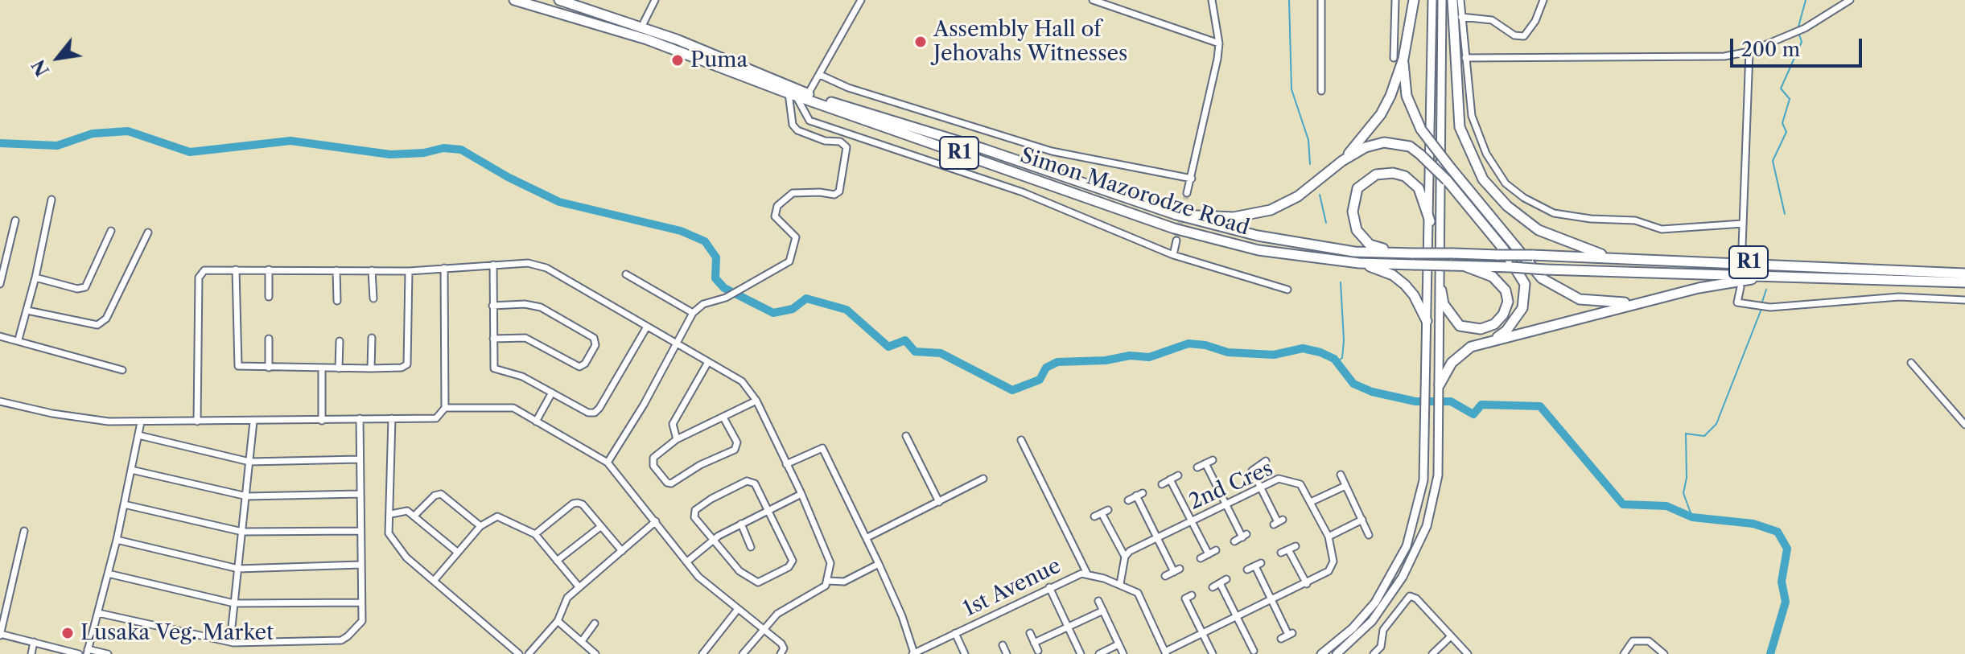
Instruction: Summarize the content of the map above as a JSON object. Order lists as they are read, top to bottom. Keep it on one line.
{"streets":{"highway":["R1","Simon Mazorodze Road"],"street":["2nd Cres","1st Avenue"]},"crossings":[["R1","Simon Mazorodze Road"],["2nd Cres","1st Avenue"]],"places":["Assembly Hall of Jehovahs Witnesses","Puma","Lusaka Veg. Market"],"scale_bar":"200 m","north":"bottom left"}
